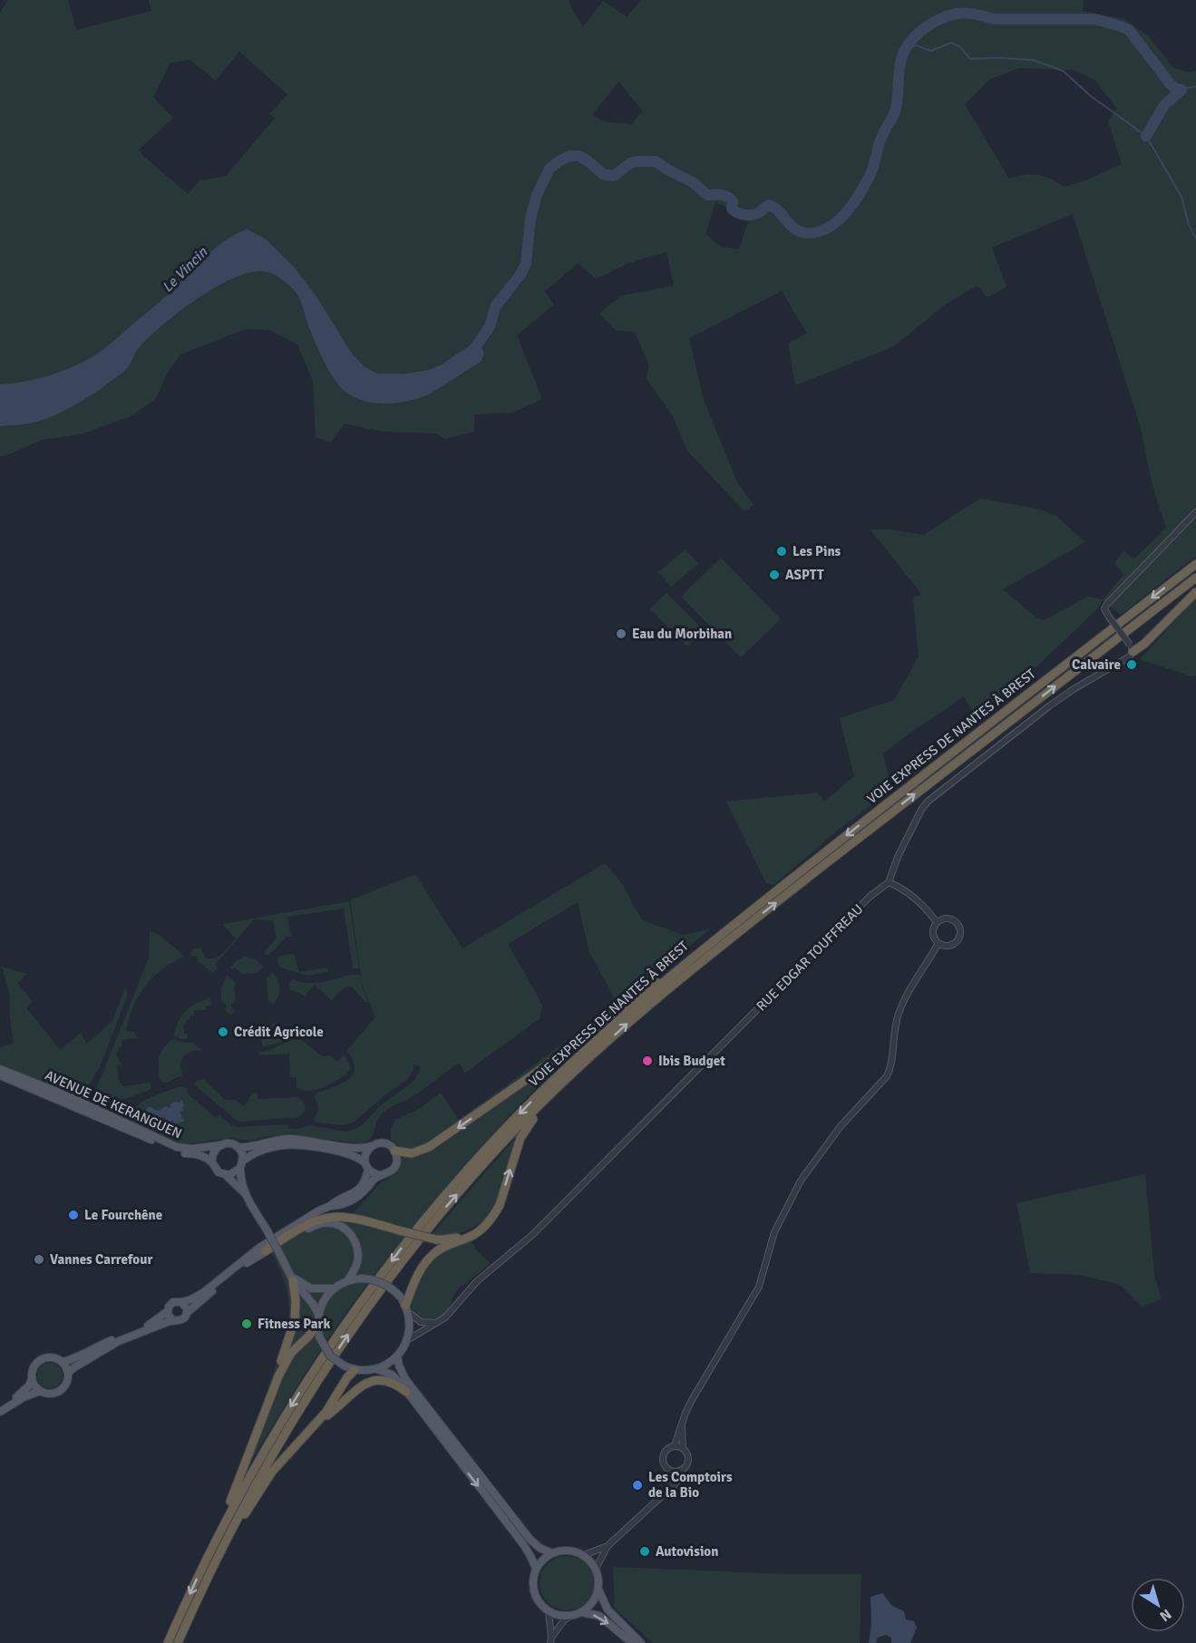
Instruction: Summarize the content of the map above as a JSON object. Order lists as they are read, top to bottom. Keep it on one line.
{"streets":{"highway":["VOIE EXPRESS DE NANTES À BREST"],"main road":["AVENUE DE KERANGUEN"],"street":["RUE EDGAR TOUFFREAU"]},"water":["Le Vincin"],"places":["Les Pins","ASPTT","Eau du Morbihan","Calvaire","Crédit Agricole","Ibis Budget","Le Fourchêne","Vannes Carrefour","Fitness Park","Les Comptoirs de la Bio","Autovision"],"north":"bottom right"}
